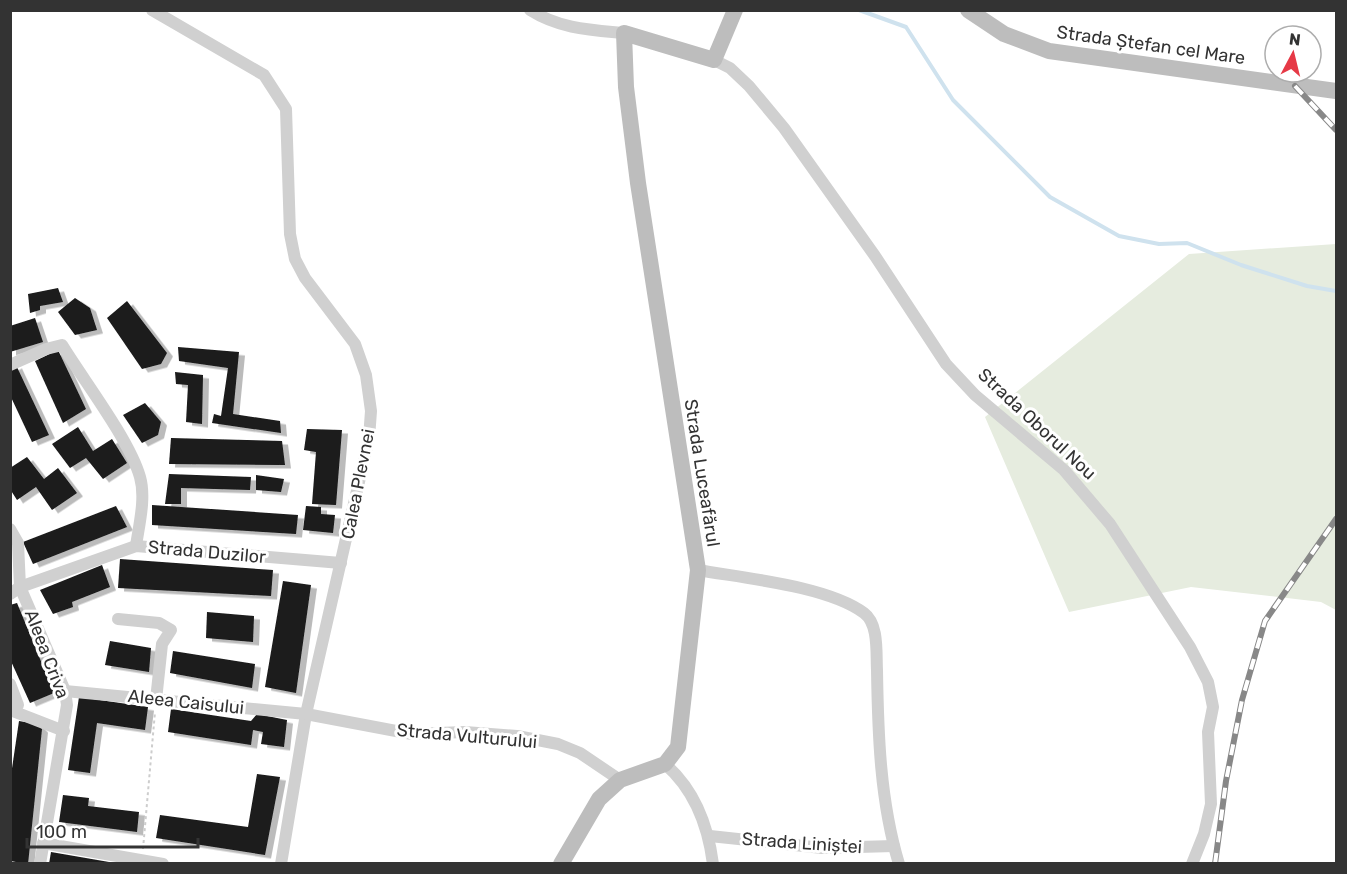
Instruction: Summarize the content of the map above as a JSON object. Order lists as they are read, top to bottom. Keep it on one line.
{"streets":{"street":["Strada Ștefan cel Mare","Strada Oborul Nou","Strada Luceafărul","Calea Plevnei","Strada Duzilor","Aleea Criva","Aleea Caisului","Strada Vulturului","Strada Liniștei"]},"crossings":[["Strada Oborul Nou","Strada Luceafărul"],["Calea Plevnei","Strada Duzilor"],["Calea Plevnei","Aleea Caisului"],["Calea Plevnei","Strada Vulturului"],["Strada Duzilor","Aleea Criva"],["Aleea Criva","Aleea Caisului"],["Aleea Caisului","Strada Vulturului"]],"scale_bar":"100 m","north":"top"}
